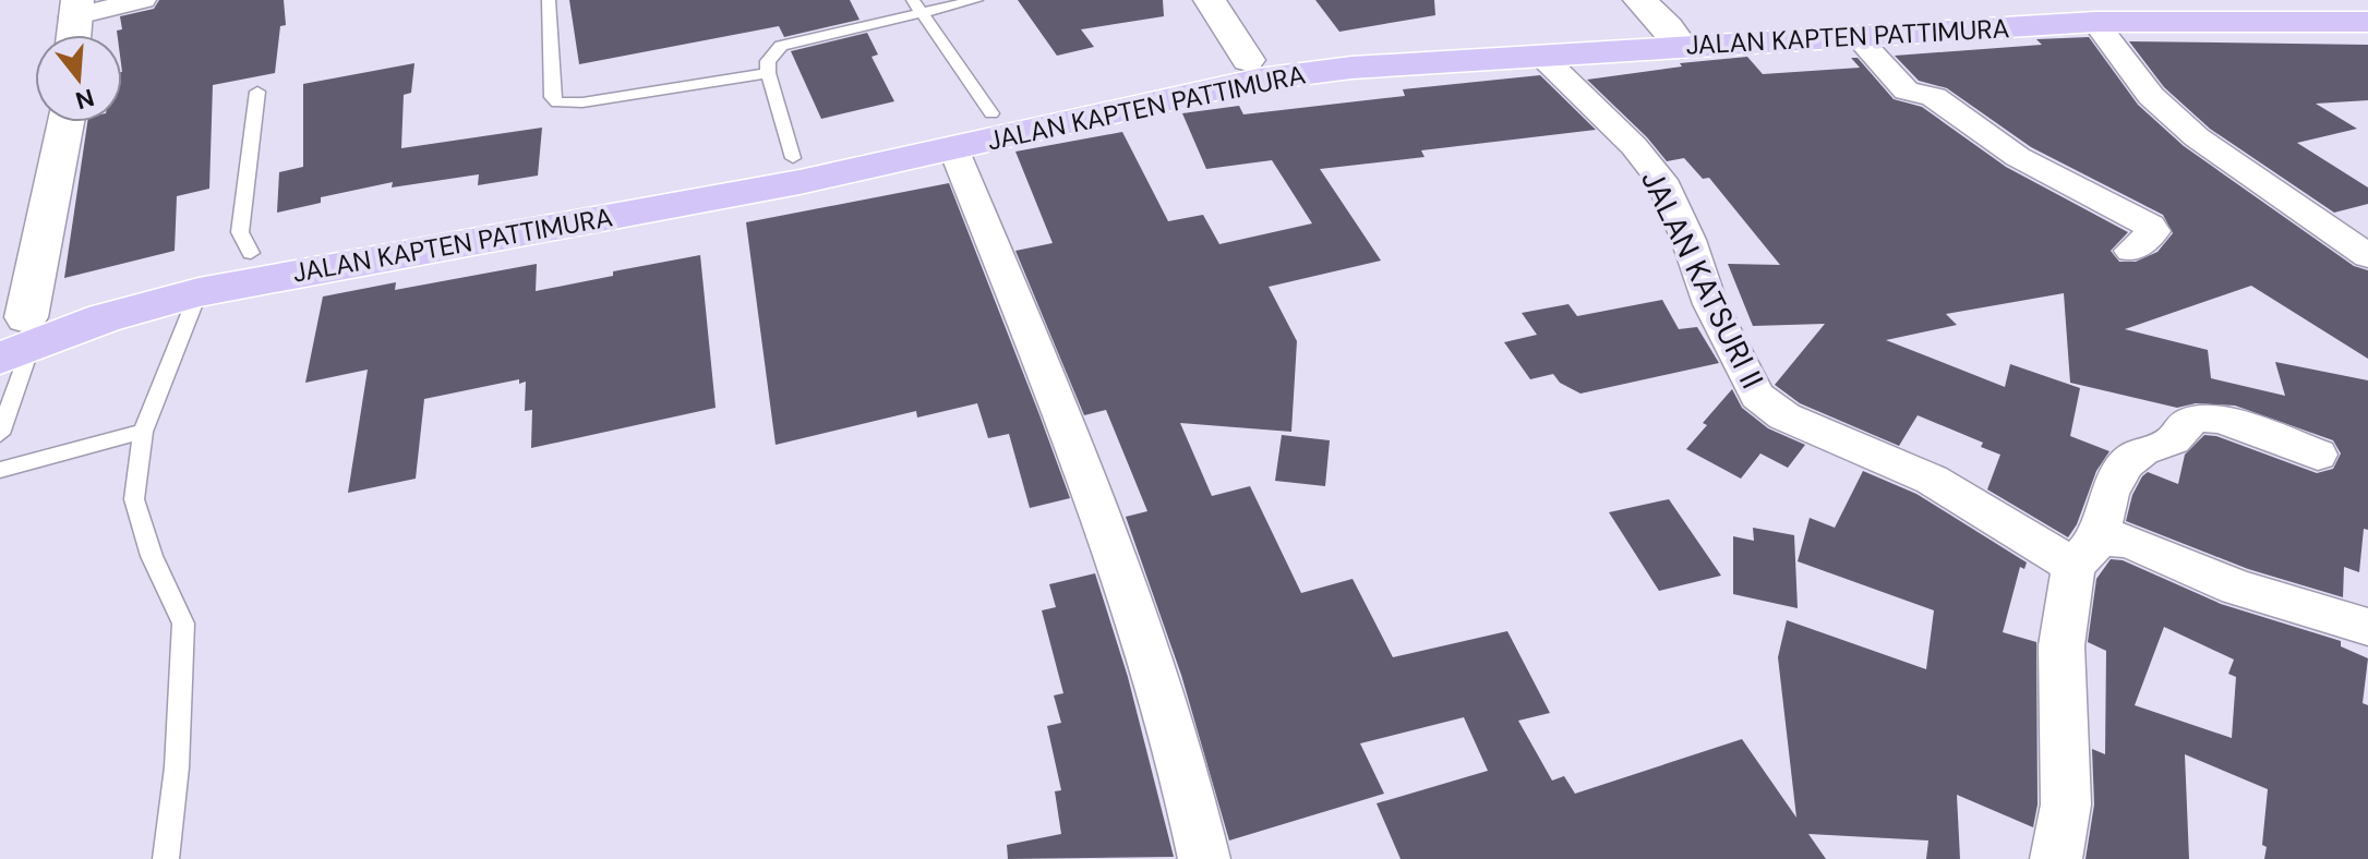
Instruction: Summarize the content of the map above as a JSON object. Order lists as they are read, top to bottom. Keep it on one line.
{"streets":{"main road":["JALAN KAPTEN PATTIMURA"],"street":["JALAN KATSURI II"]},"crossings":[["JALAN KAPTEN PATTIMURA","JALAN KATSURI II"]],"north":"bottom"}
